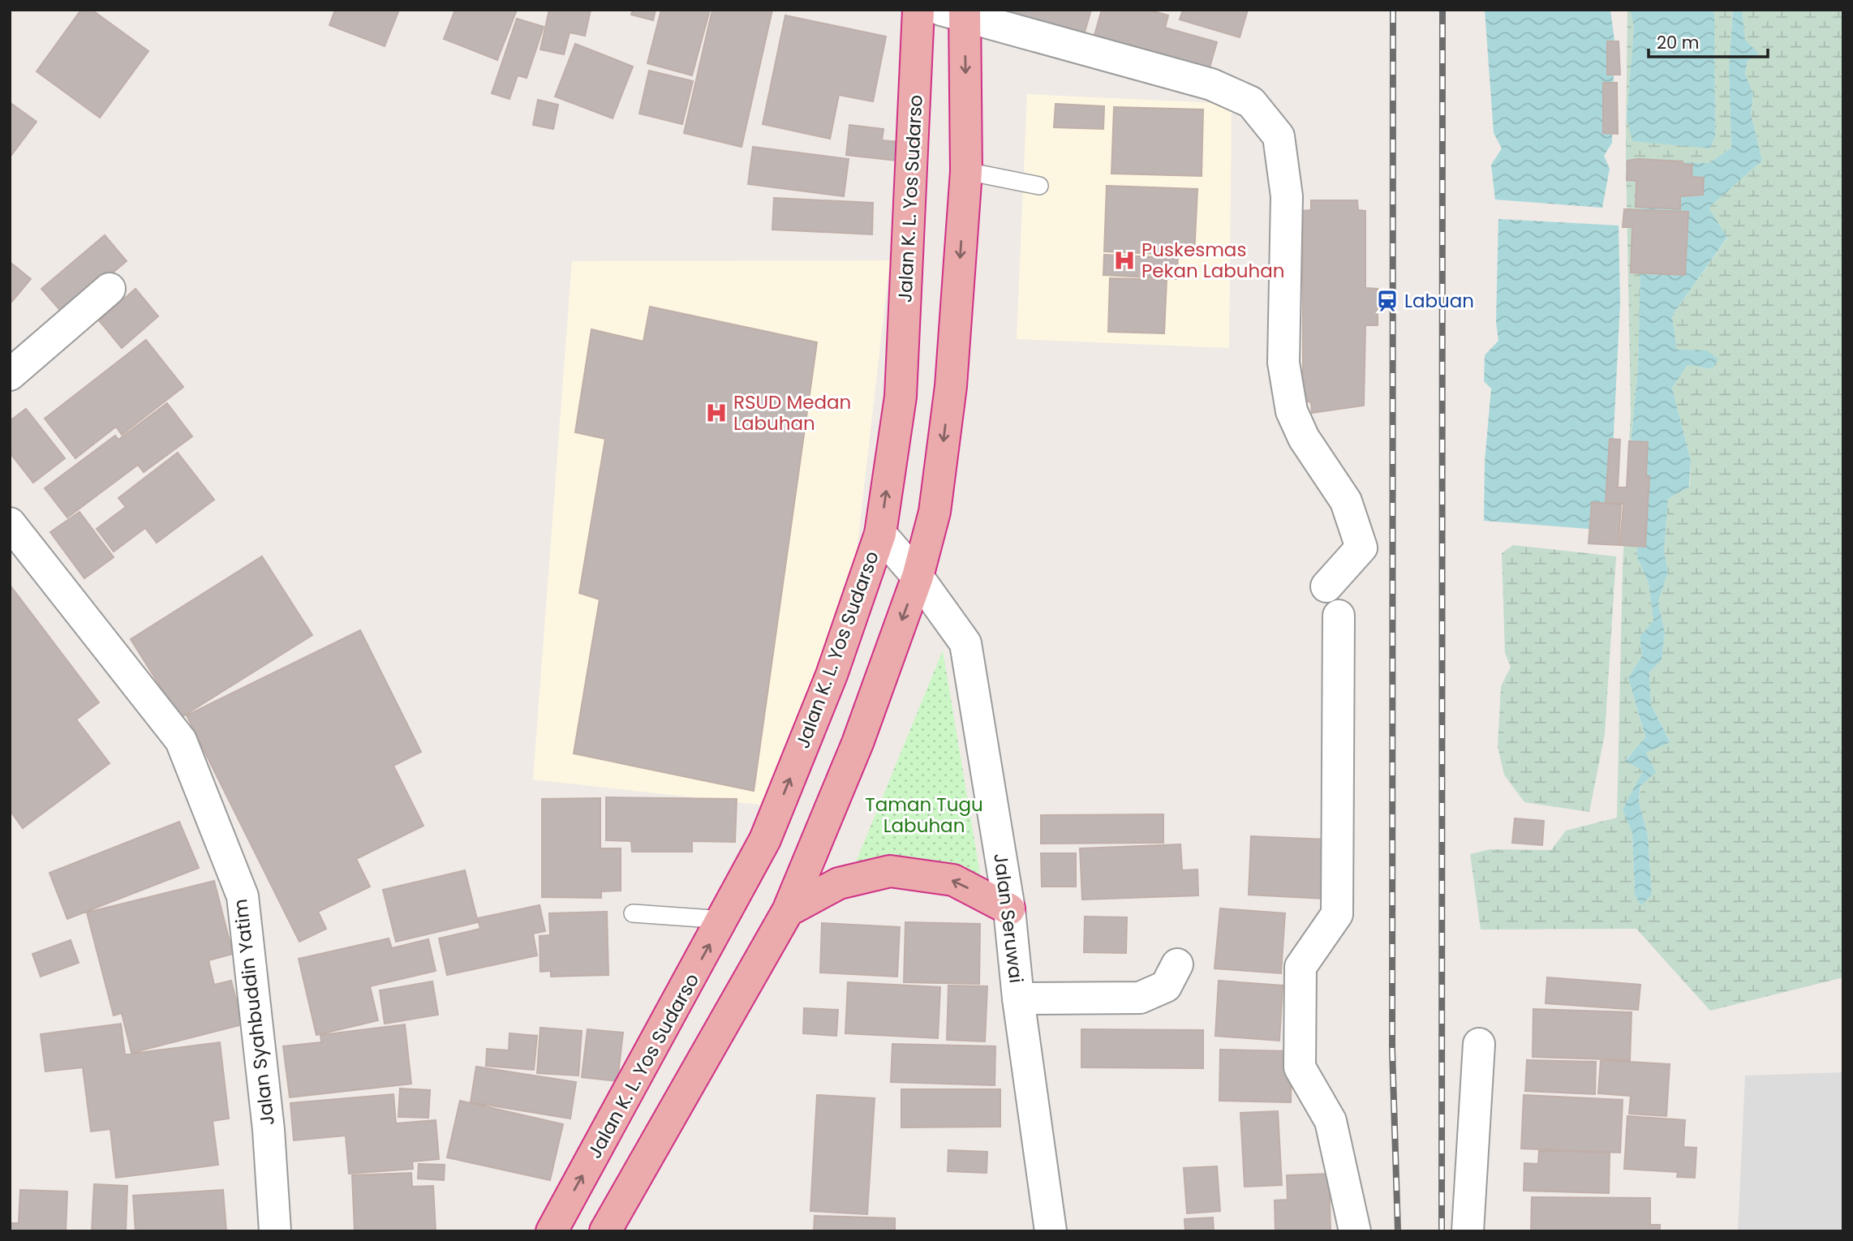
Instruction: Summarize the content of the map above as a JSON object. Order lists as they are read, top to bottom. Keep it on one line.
{"streets":{"highway":["Jalan K. L. Yos Sudarso"],"street":["Jalan Seruwai","Jalan Syahbuddin Yatim"]},"crossings":[["Jalan K. L. Yos Sudarso","Jalan Seruwai"]],"parks":["Taman Tugu Labuhan"],"places":{"hospital":["Puskesmas Pekan Labuhan","RSUD Medan Labuhan"],"station":["Labuan"]},"scale_bar":"20 m"}
